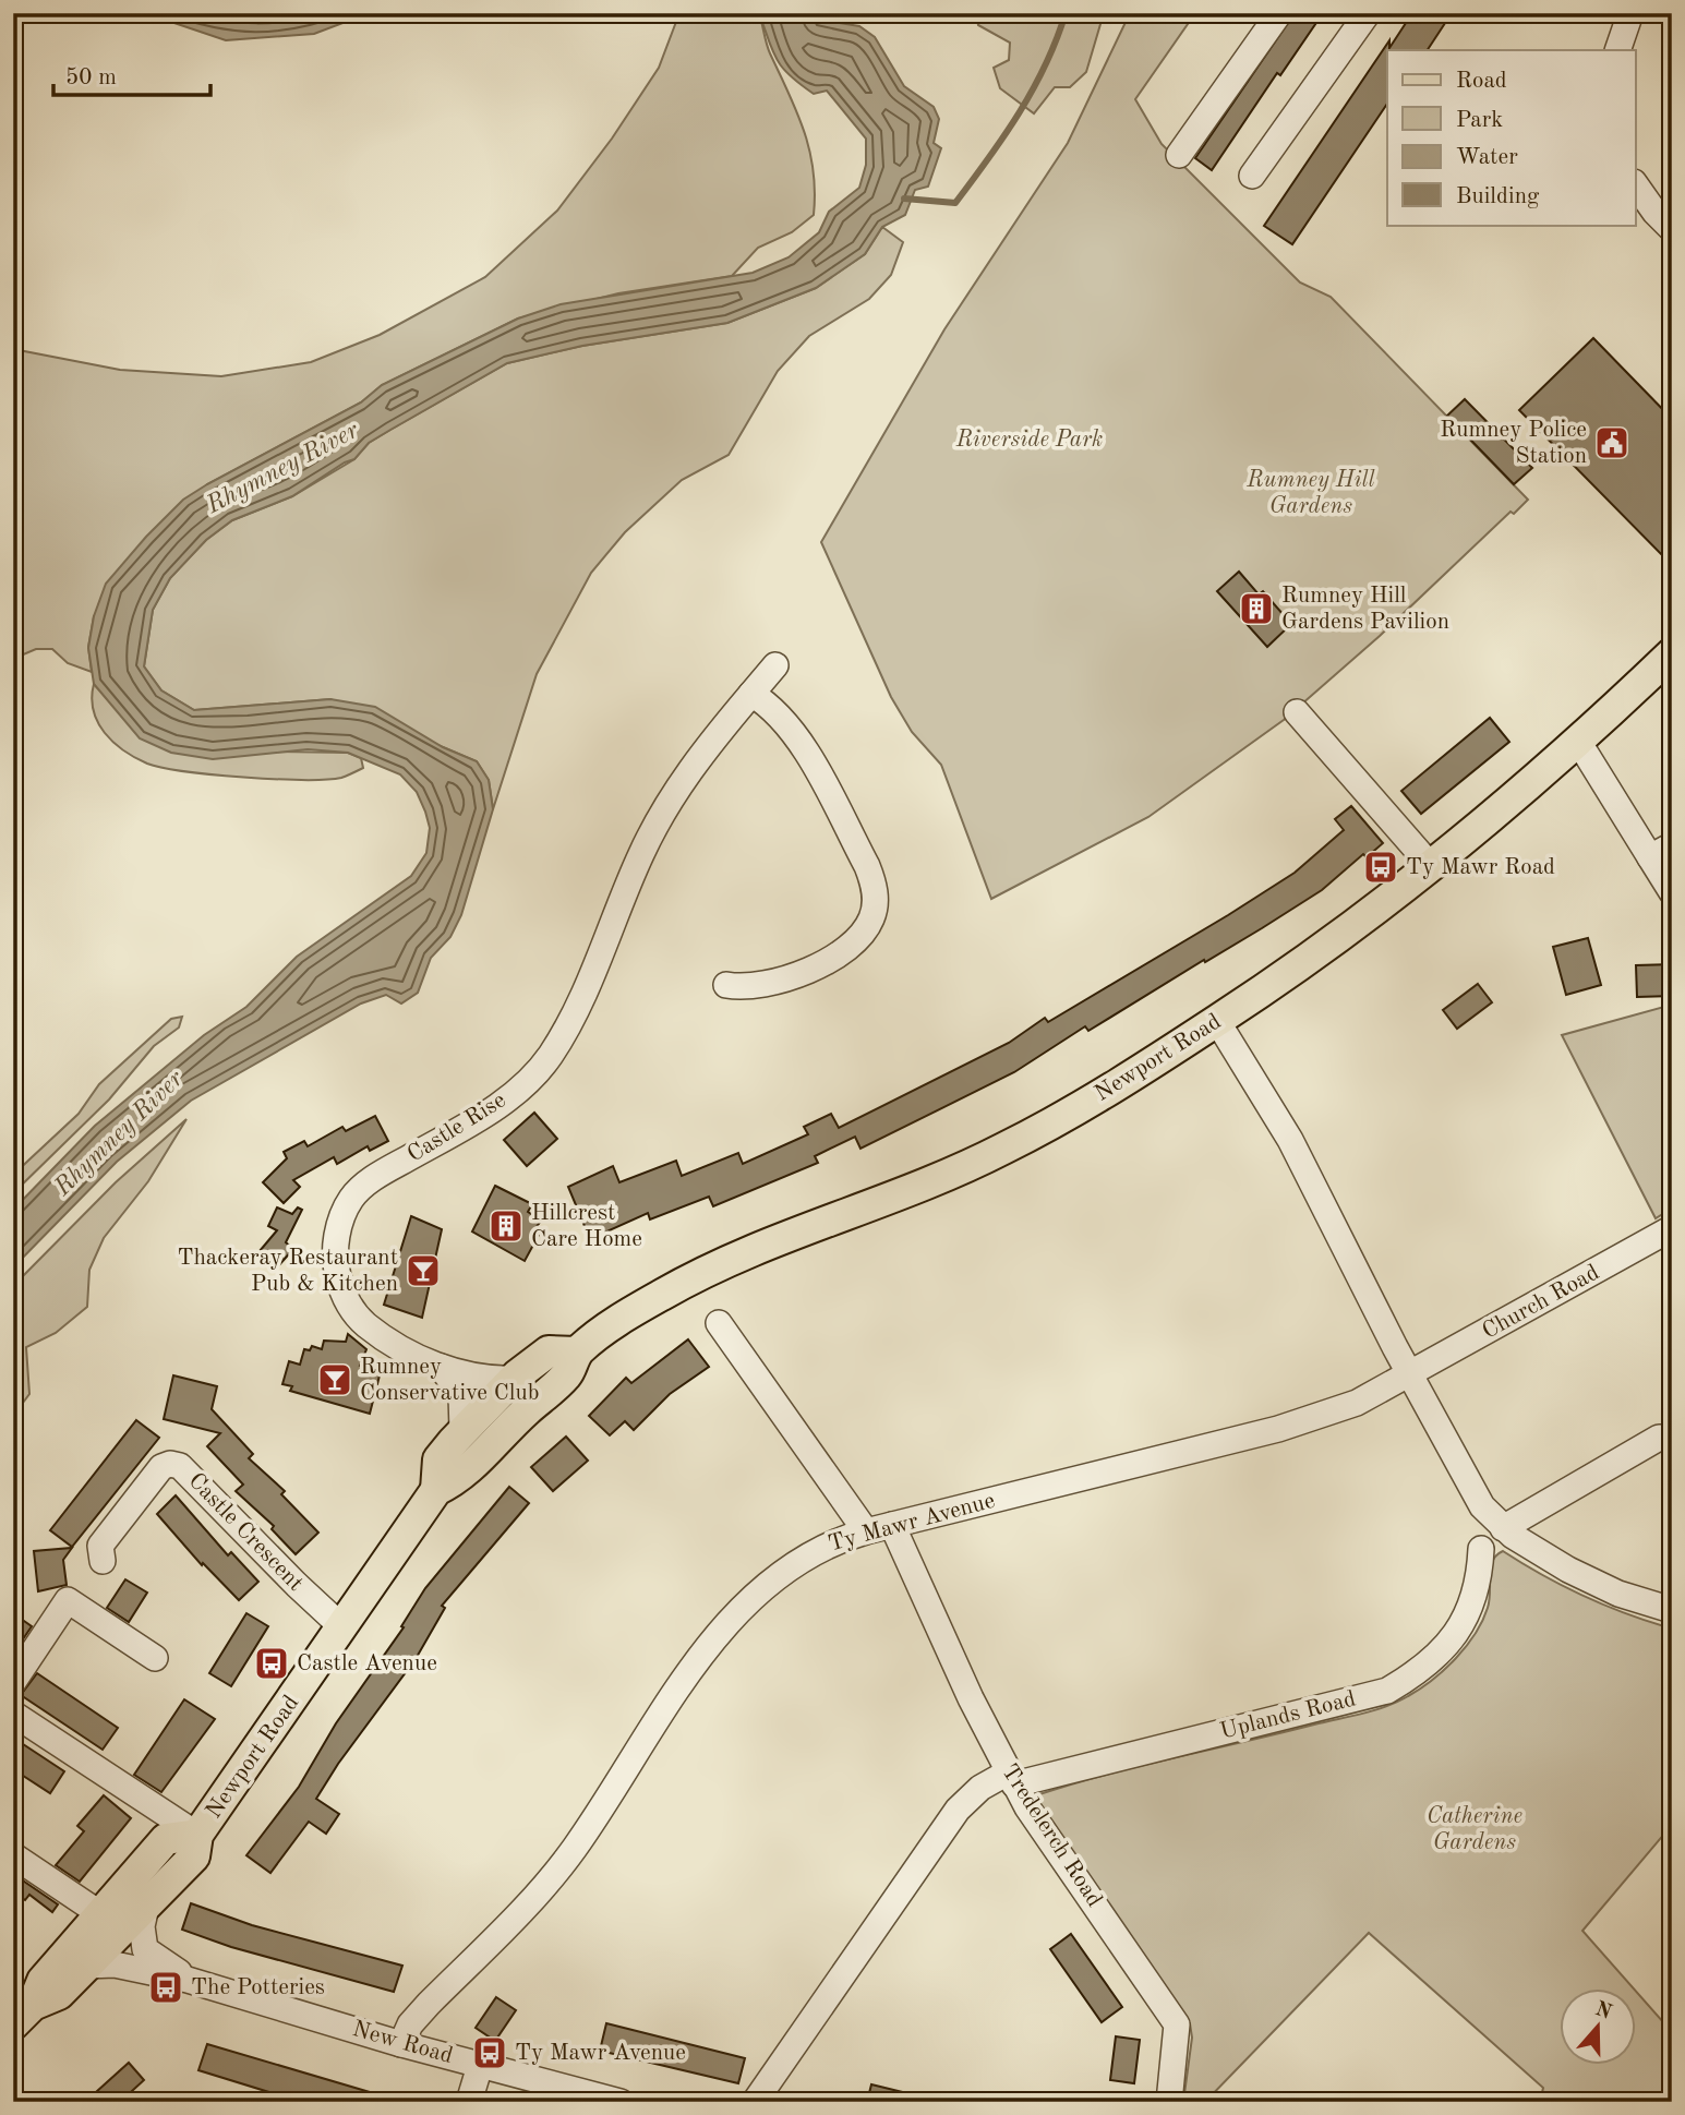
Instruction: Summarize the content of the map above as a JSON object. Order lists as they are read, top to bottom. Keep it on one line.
{"streets":{"main road":["Newport Road"],"street":["Castle Rise","Church Road","Ty Mawr Avenue","Castle Crescent","Uplands Road","Tredelerch Road","New Road"]},"crossings":[["Newport Road","Castle Rise"],["Newport Road","Castle Crescent"],["Newport Road","New Road"],["Church Road","Ty Mawr Avenue"],["Ty Mawr Avenue","Tredelerch Road"],["Ty Mawr Avenue","New Road"],["Uplands Road","Tredelerch Road"]],"water":["Rhymney River"],"parks":["Riverside Park","Rumney Hill Gardens","Catherine Gardens"],"places":{"public building":["Rumney Police Station"],"building":["Rumney Hill Gardens Pavilion","Hillcrest Care Home"],"bus stop":["Ty Mawr Road","Castle Avenue","The Potteries","Ty Mawr Avenue"],"bar":["Thackeray Restaurant Pub & Kitchen","Rumney Conservative Club"]},"legend":["Road","Park","Water","Building"],"scale_bar":"50 m","north":"top"}
